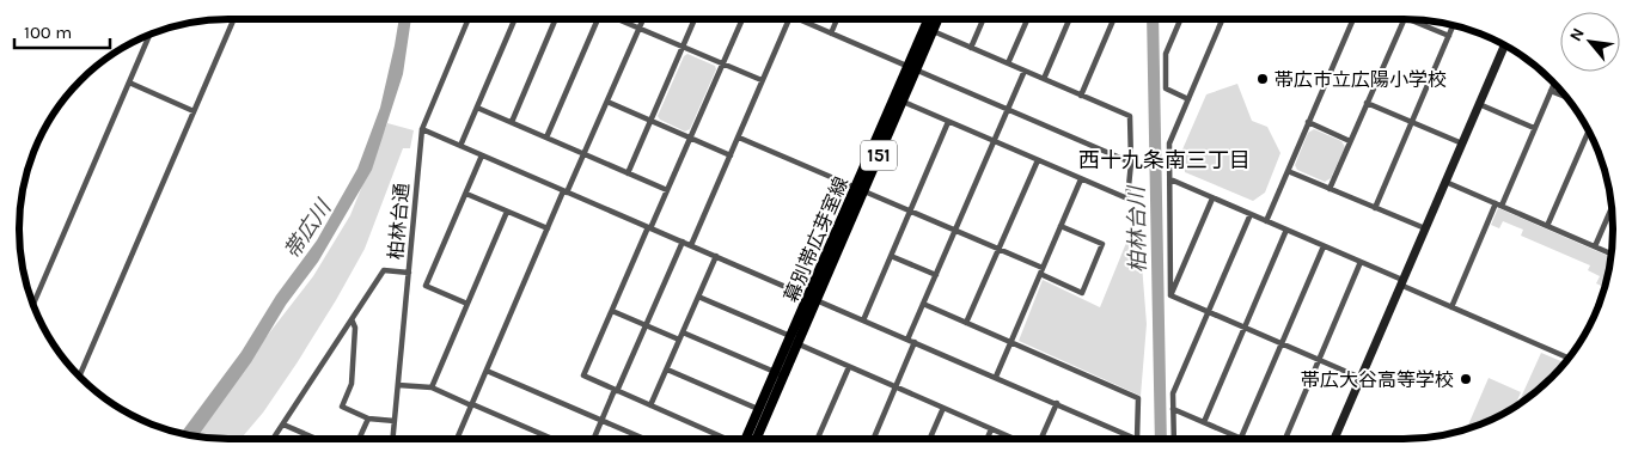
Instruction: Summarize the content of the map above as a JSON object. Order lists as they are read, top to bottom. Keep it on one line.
{"streets":{"main road":["151","幕別帯広芽室線"],"street":["柏林台通"]},"districts":["西十九条南三丁目"],"water":["帯広川","柏林台川"],"places":["帯広市立広陽小学校","帯広大谷高等学校"],"scale_bar":"100 m","north":"top left"}
